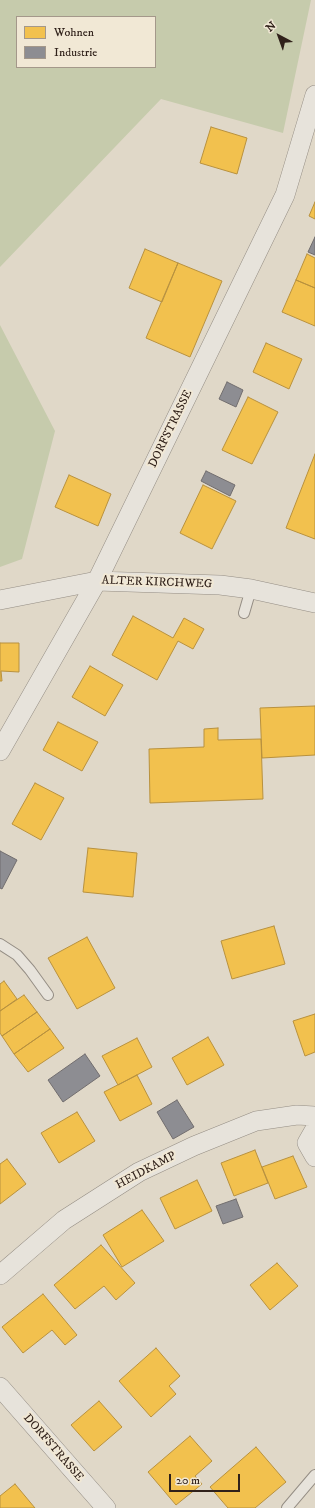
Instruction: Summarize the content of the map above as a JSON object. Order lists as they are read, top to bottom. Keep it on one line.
{"streets":{"street":["DORFSTRASSE","ALTER KIRCHWEG","HEIDKAMP"]},"crossings":[["DORFSTRASSE","ALTER KIRCHWEG"]],"legend":["Wohnen","Industrie"],"scale_bar":"20 m","north":"top left"}
